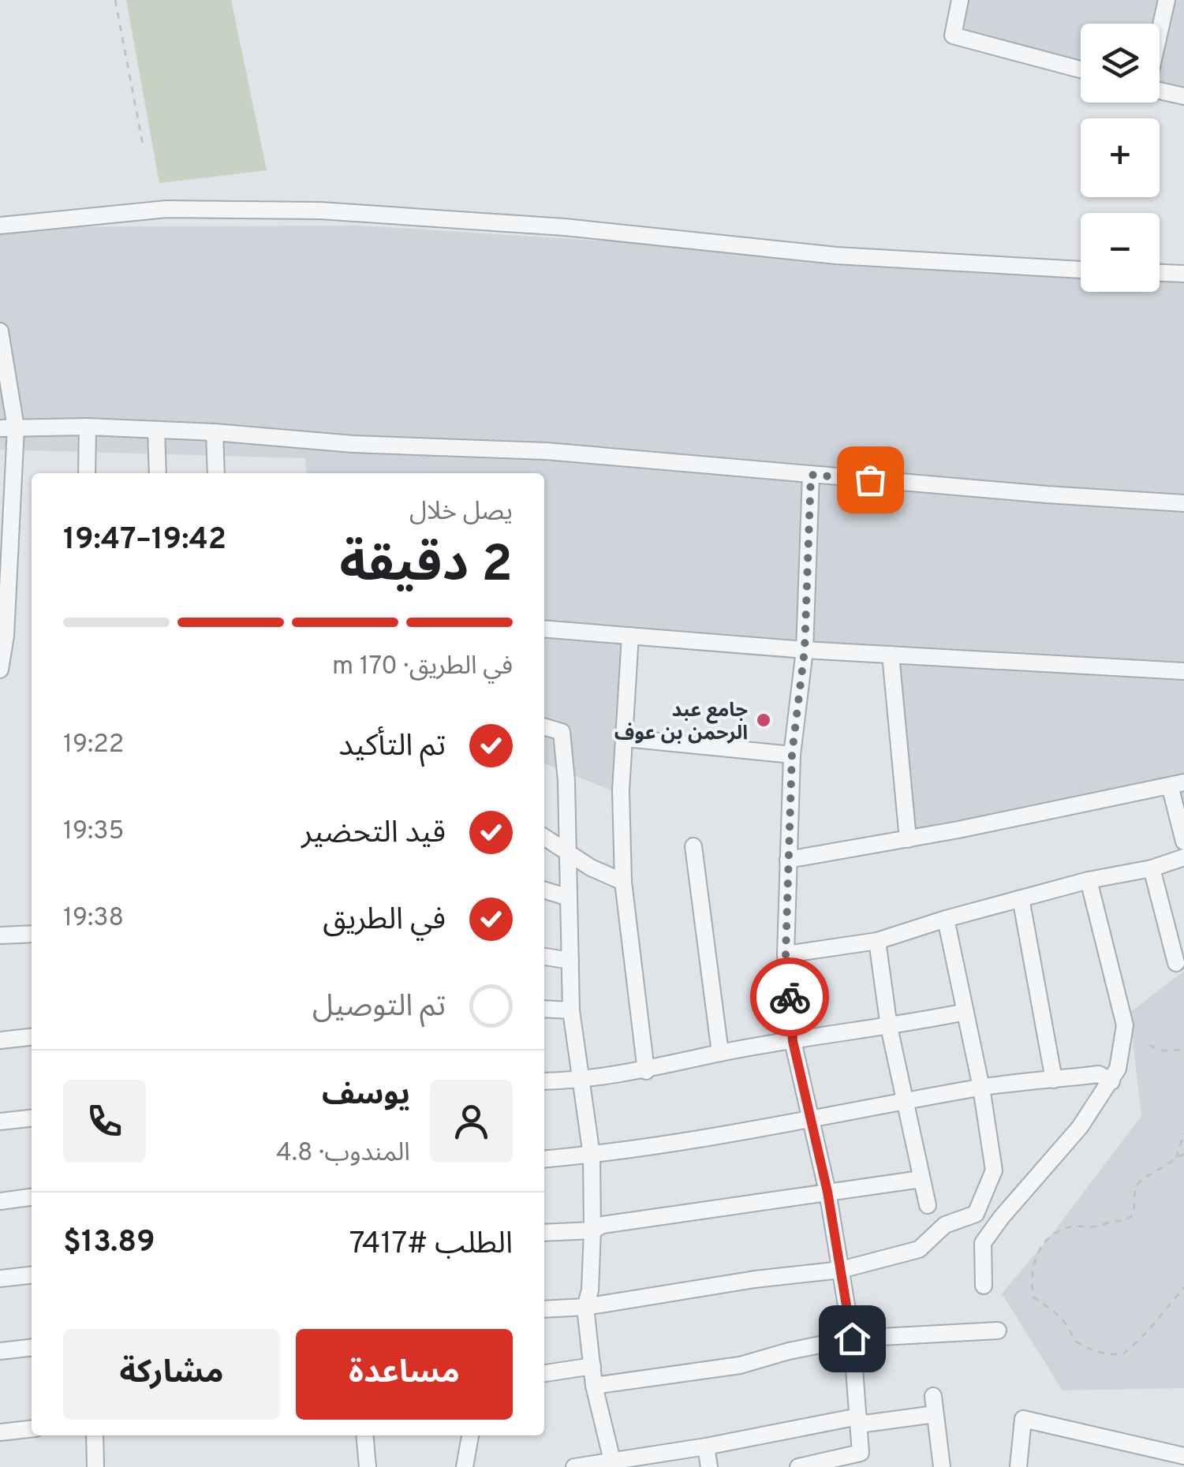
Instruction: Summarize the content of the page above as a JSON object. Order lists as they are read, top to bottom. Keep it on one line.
{"places":["جامع عبد الرحمن بن عوف"],"page":{"map_buttons":["+","−"],"heading":["2 دقيقة","يصل خلال","19:42–19:47"],"panel":["يوسف","المندوب · 4.8","الطلب #7417","$13.89"],"bar":"في الطريق · 170 m","list":[["تم التأكيد","19:22"],["قيد التحضير","19:35"],["في الطريق","19:38"],"تم التوصيل"],"buttons":["مساعدة","مشاركة"]}}
